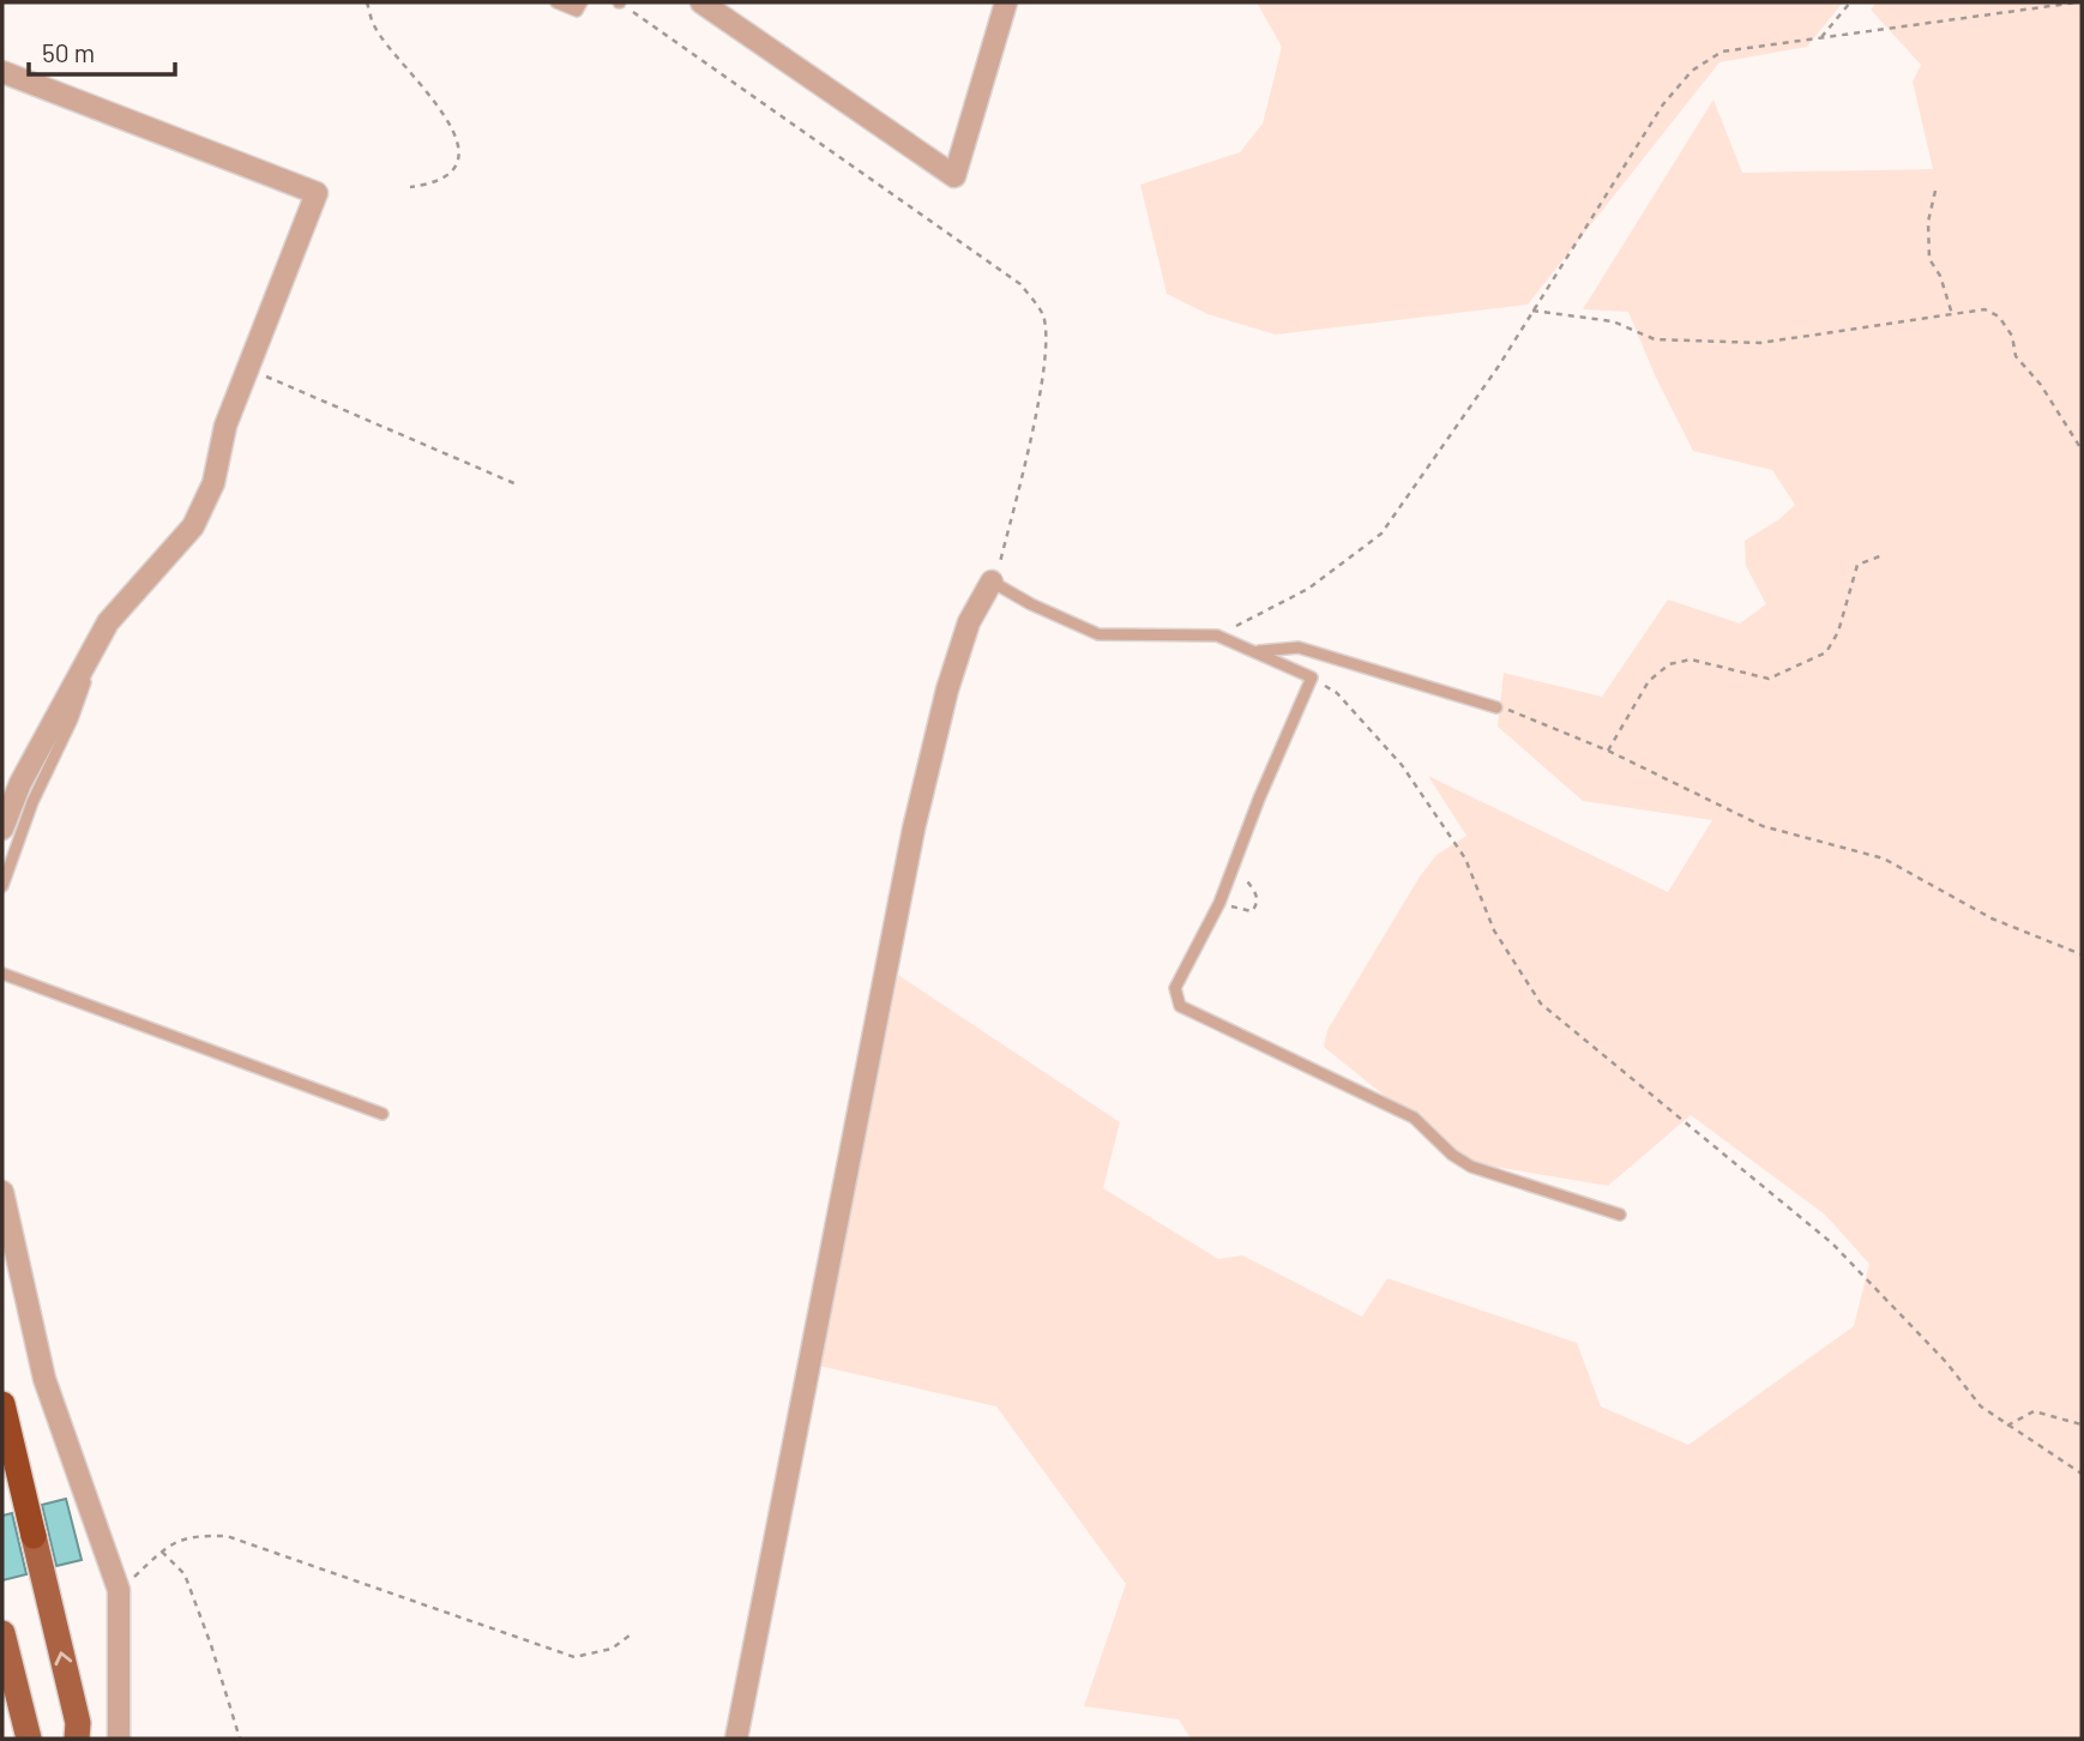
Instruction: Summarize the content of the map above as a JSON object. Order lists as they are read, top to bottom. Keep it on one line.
{"scale_bar":"50 m"}
